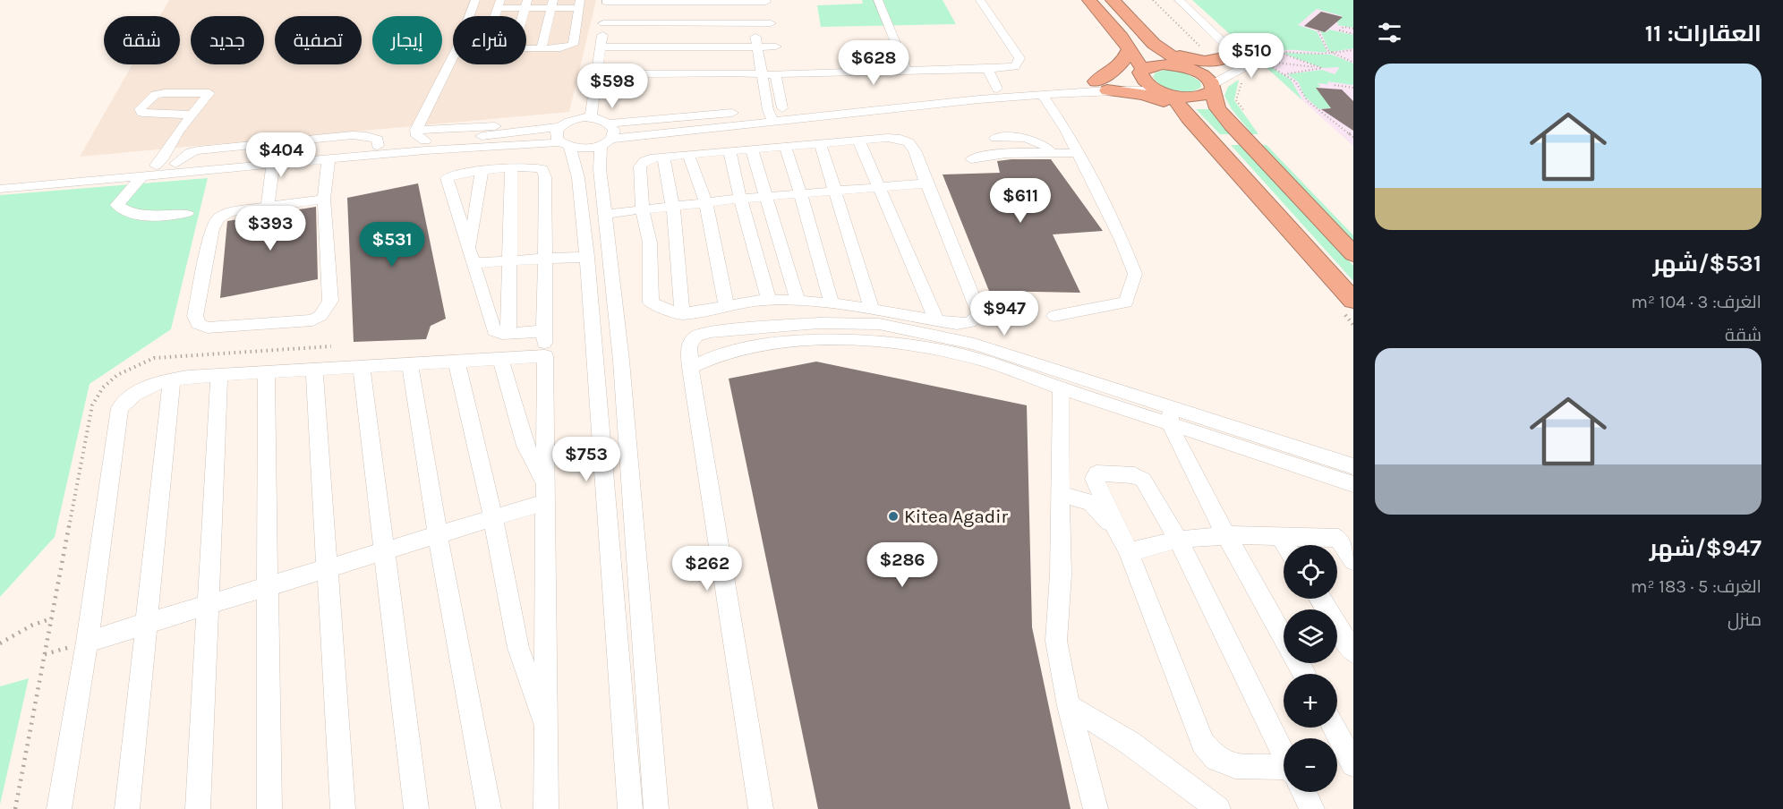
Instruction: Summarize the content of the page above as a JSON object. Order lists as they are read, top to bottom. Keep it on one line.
{"places":["Kitea Agadir"],"page":{"heading":"العقارات: 11","chip":["شراء","إيجار","تصفية","جديد","شقة"],"price":["$510","$628","$598","$404","$611","$393","$531","$947","$753","$286","$262"],"list":[{"name":"$531/شهر","note":"الغرف: 3 · 104 m² · شقة"},{"name":"$947/شهر","note":"الغرف: 5 · 183 m² · منزل"}],"map_buttons":["+","−"]}}
